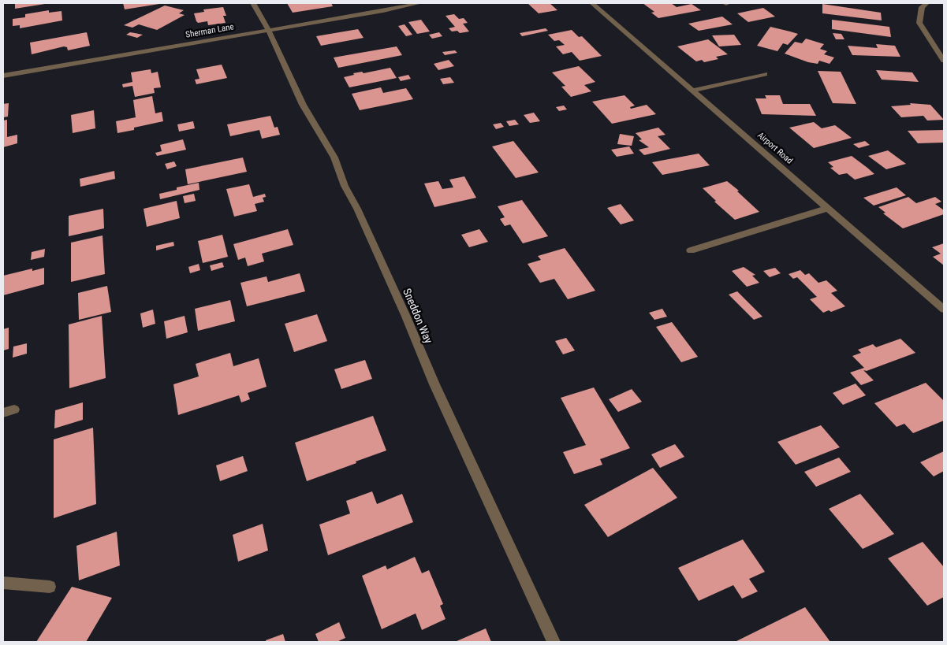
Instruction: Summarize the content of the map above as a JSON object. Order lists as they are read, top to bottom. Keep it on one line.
{"streets":{"street":["Sherman Lane","Airport Road","Sneddon Way"]},"crossings":[["Sherman Lane","Sneddon Way"]]}
